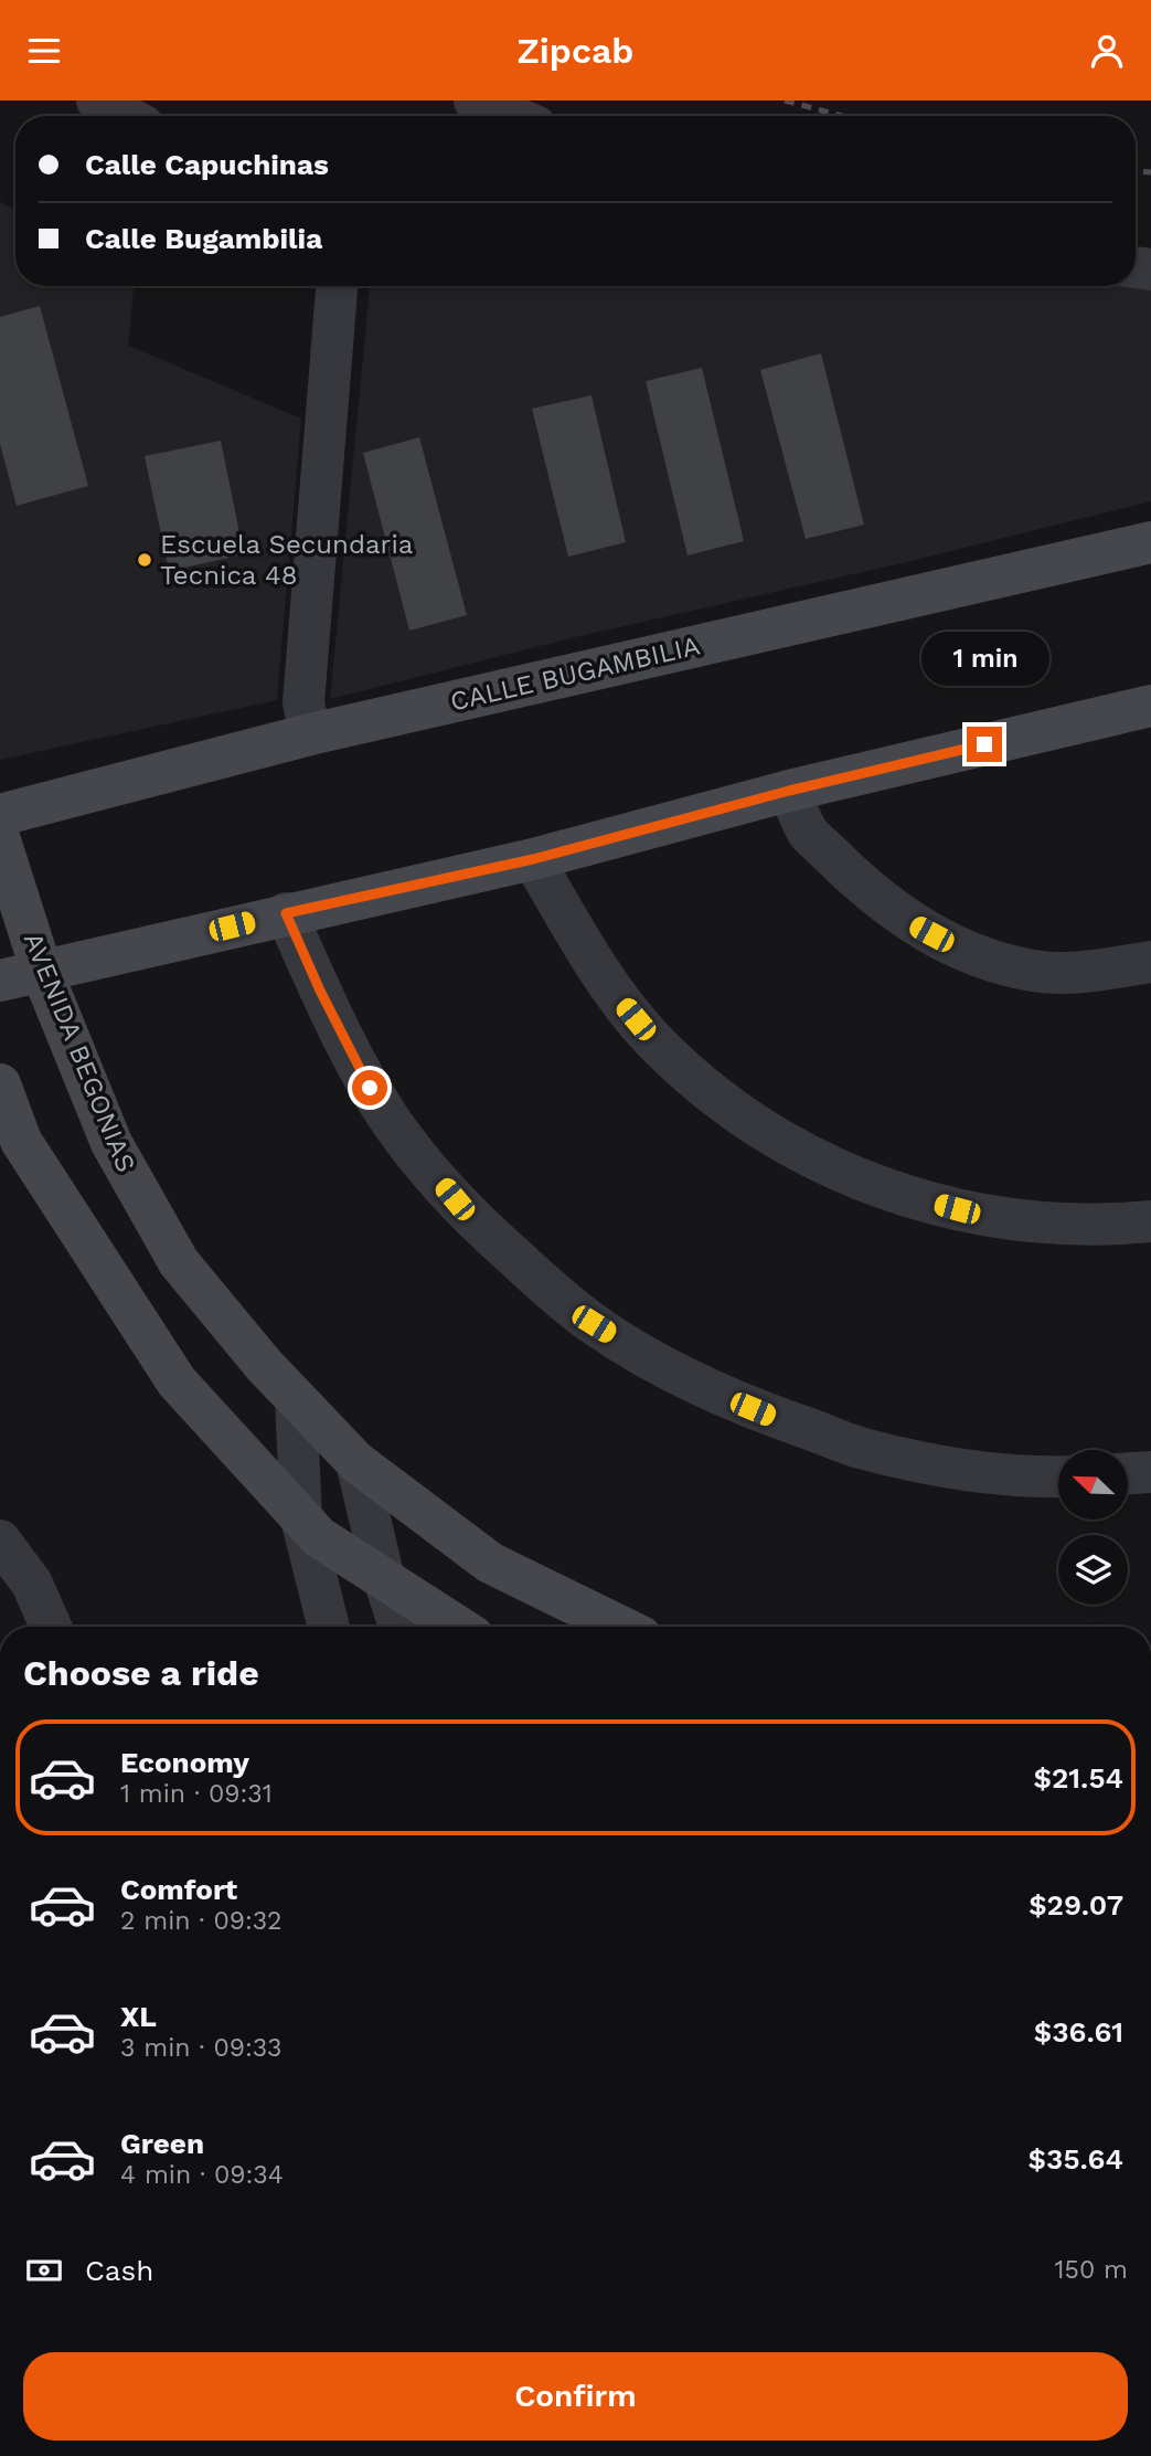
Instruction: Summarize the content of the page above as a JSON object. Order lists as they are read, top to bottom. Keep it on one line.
{"streets":{"street":["CALLE BUGAMBILIA","AVENIDA BEGONIAS"]},"places":["Escuela Secundaria Tecnica 48"],"north":"top left","page":{"header":"Zipcab","banner":["Calle Capuchinas","Calle Bugambilia"],"bubble":"1 min","heading":"Choose a ride","list":[{"name":"Economy","note":"1 min · 09:31","value":"$21.54"},{"name":"Comfort","note":"2 min · 09:32","value":"$29.07"},{"name":"XL","note":"3 min · 09:33","value":"$36.61"},{"name":"Green","note":"4 min · 09:34","value":"$35.64"}],"pay":["Cash","150 m"],"buttons":"Confirm"}}
